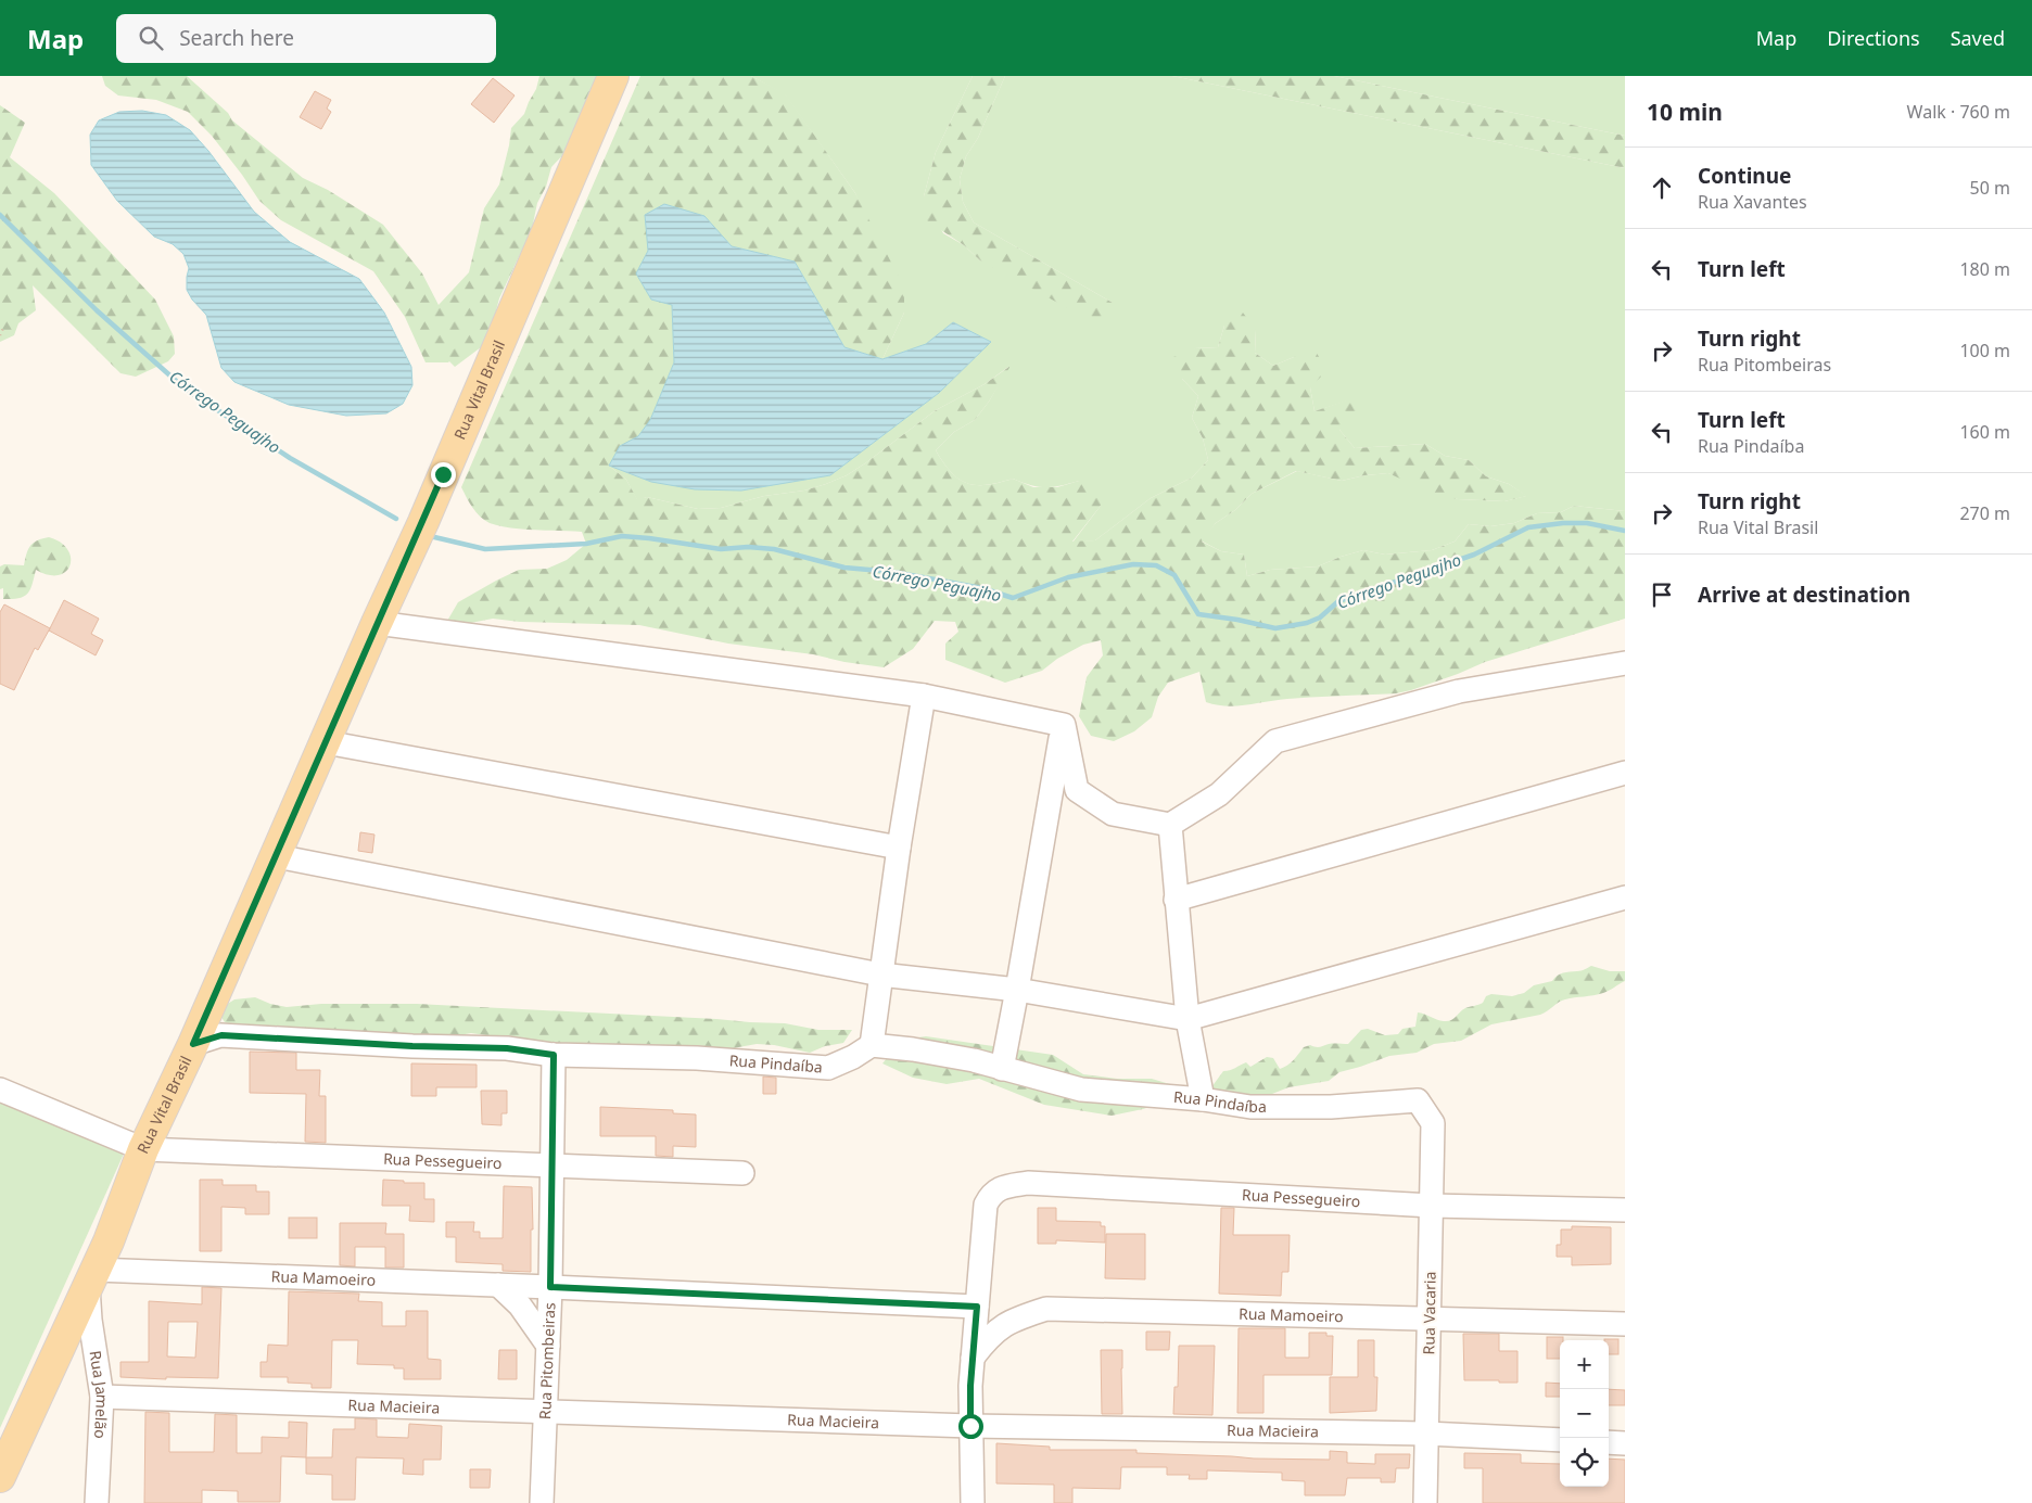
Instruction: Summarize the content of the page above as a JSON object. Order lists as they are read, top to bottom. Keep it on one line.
{"streets":{"main road":["Rua Vital Brasil"],"street":["Rua Pindaíba","Rua Pessegueiro","Rua Mamoeiro","Rua Vacaria","Rua Pitombeiras","Rua Jamelão","Rua Macieira"]},"crossings":[["Rua Vital Brasil","Rua Pindaíba"],["Rua Vital Brasil","Rua Pessegueiro"],["Rua Vital Brasil","Rua Mamoeiro"],["Rua Vital Brasil","Rua Jamelão"],["Rua Pindaíba","Rua Vacaria"],["Rua Pindaíba","Rua Pitombeiras"],["Rua Pessegueiro","Rua Mamoeiro"],["Rua Pessegueiro","Rua Vacaria"],["Rua Pessegueiro","Rua Pitombeiras"],["Rua Mamoeiro","Rua Vacaria"],["Rua Mamoeiro","Rua Pitombeiras"],["Rua Mamoeiro","Rua Jamelão"],["Rua Vacaria","Rua Macieira"],["Rua Pitombeiras","Rua Macieira"],["Rua Jamelão","Rua Macieira"]],"water":["Córrego Peguajho"],"page":{"header":"Map","search":"Search here","nav":["Map","Directions","Saved"],"heading":["10 min","Walk · 760 m"],"list":[["Continue","Rua Xavantes","50 m"],["Turn left","180 m"],["Turn right","Rua Pitombeiras","100 m"],["Turn left","Rua Pindaíba","160 m"],["Turn right","Rua Vital Brasil","270 m"],"Arrive at destination"],"map_buttons":["+","−"]}}
